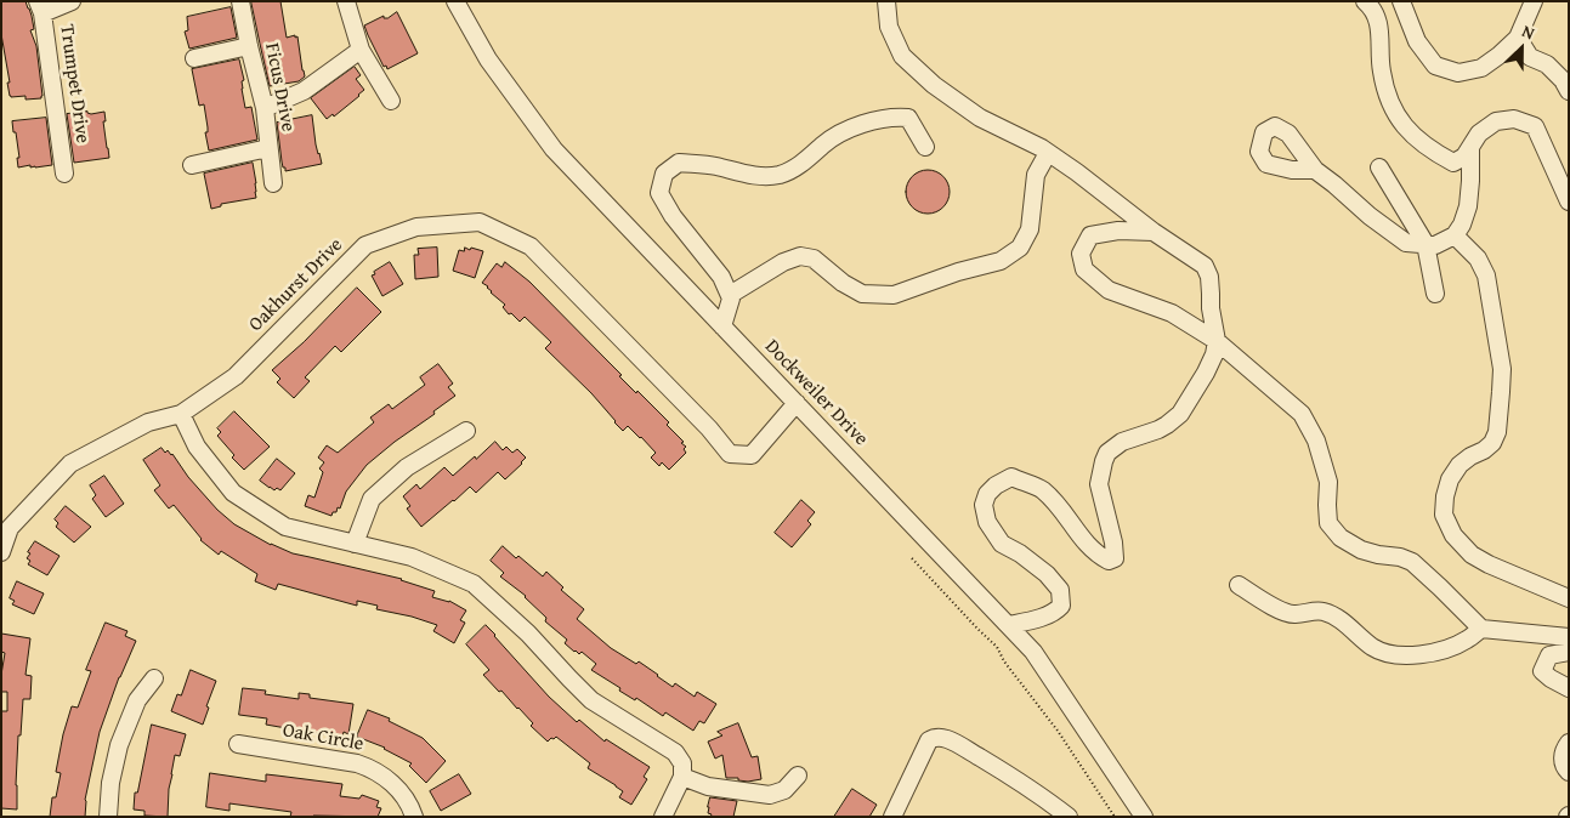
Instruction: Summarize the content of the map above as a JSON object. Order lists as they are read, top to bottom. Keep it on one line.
{"streets":{"street":["Trumpet Drive","Ficus Drive","Oakhurst Drive","Dockweiler Drive","Oak Circle"]},"crossings":[["Oakhurst Drive","Dockweiler Drive"]],"north":"top right"}
